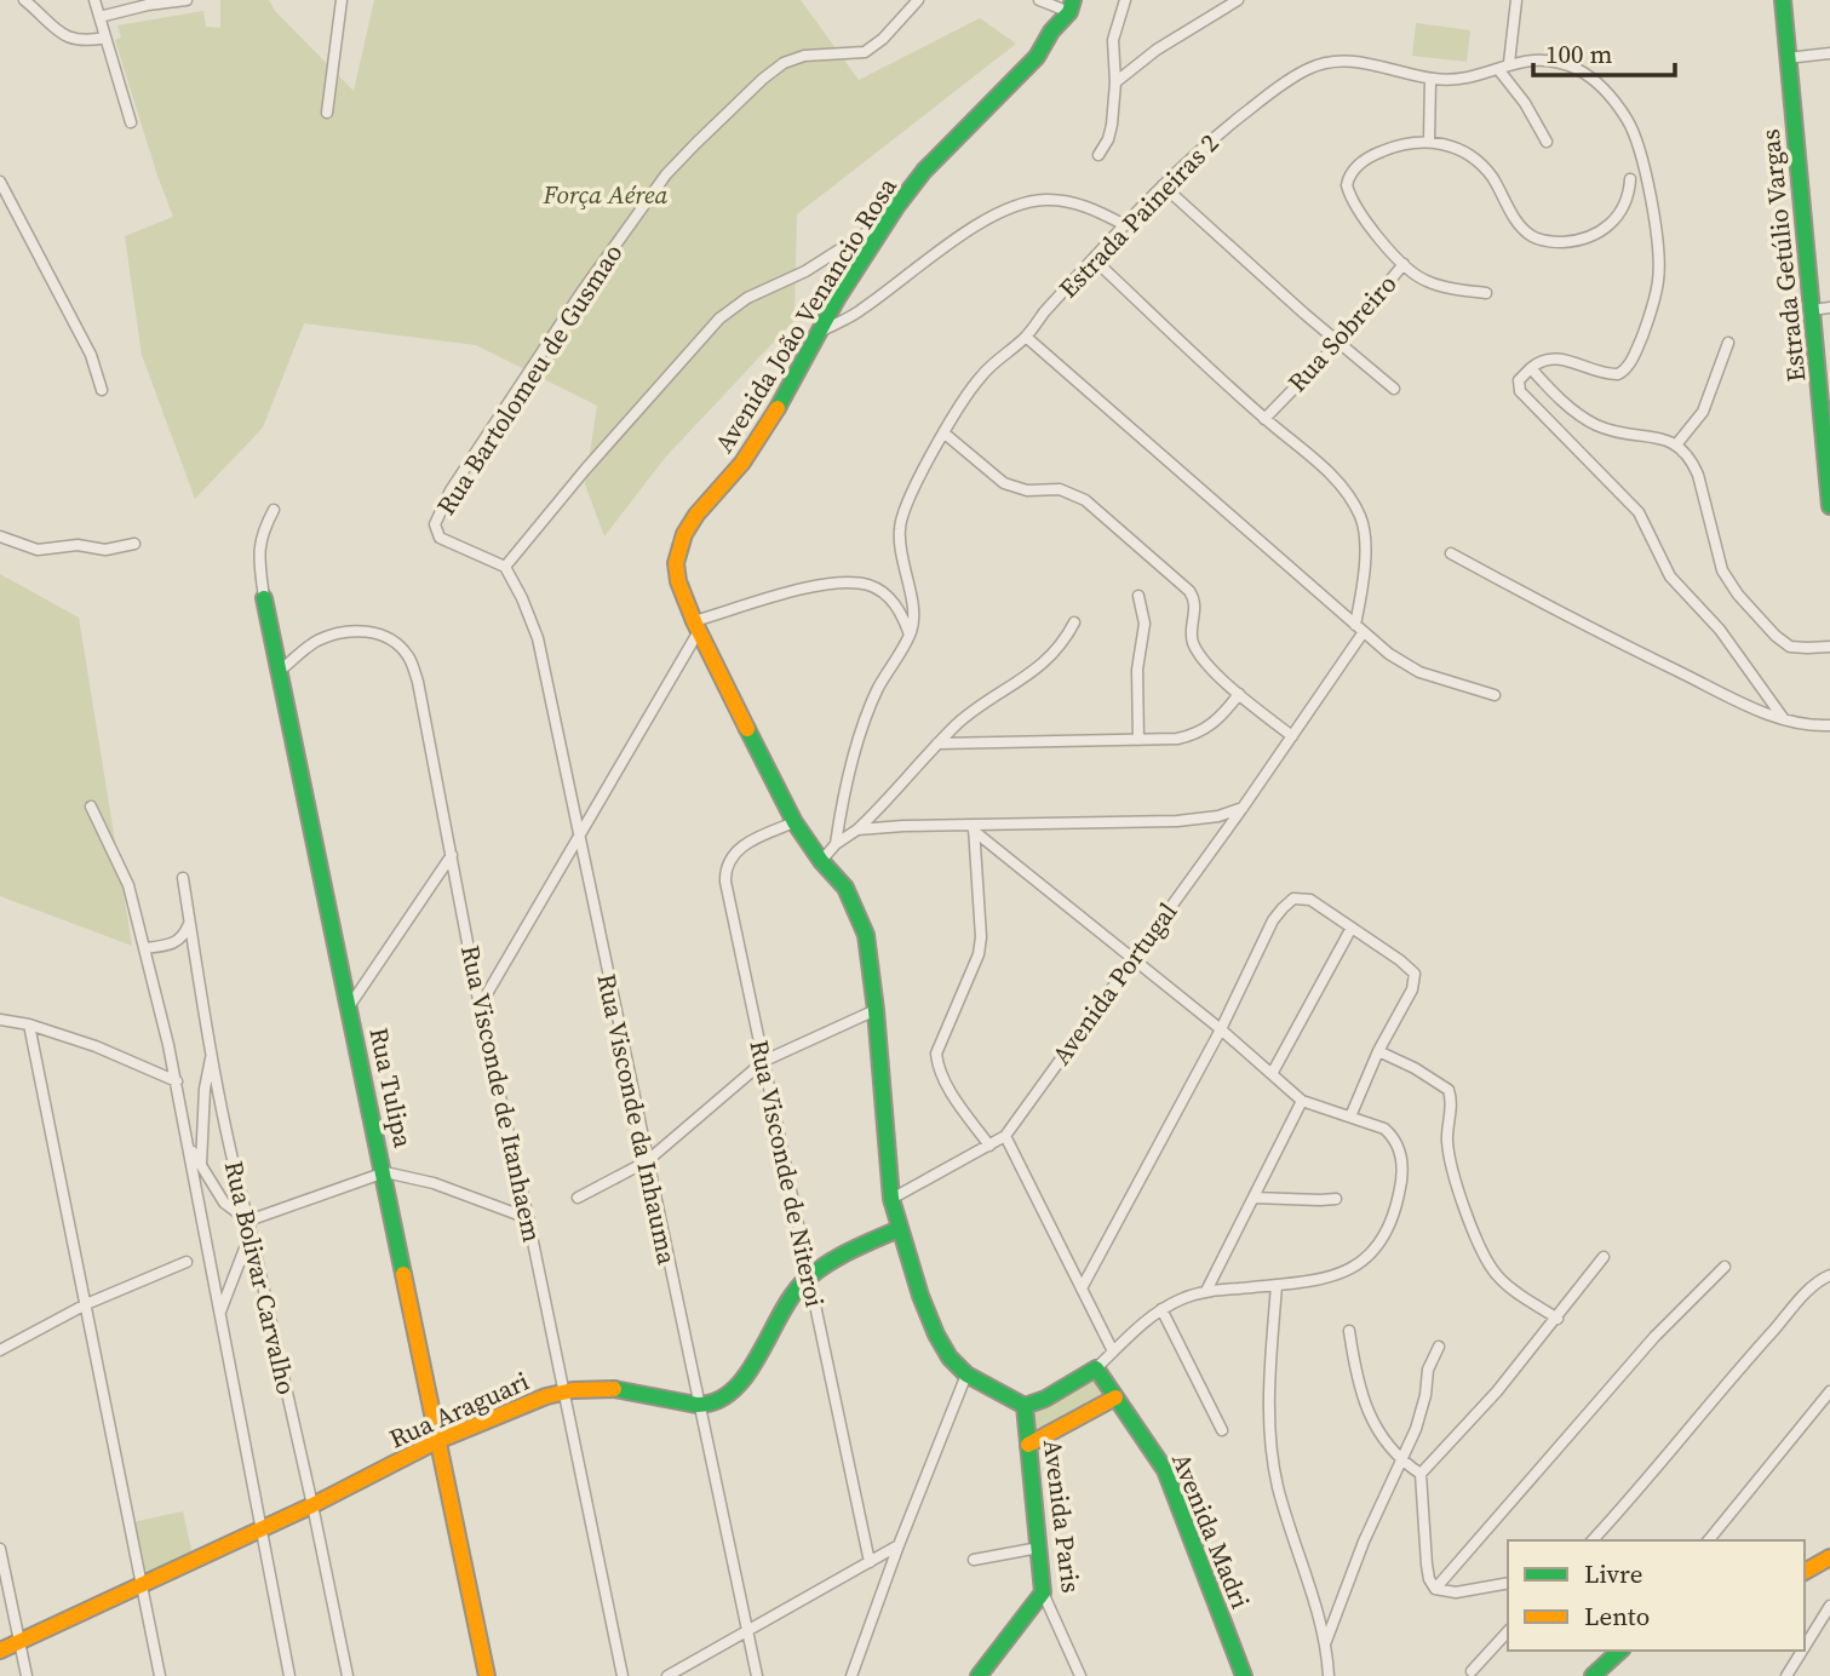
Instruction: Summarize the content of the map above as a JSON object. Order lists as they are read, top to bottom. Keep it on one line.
{"streets":{"main road":["Estrada Getúlio Vargas","Avenida João Venancio Rosa","Rua Tulipa","Rua Araguari","Avenida Paris","Avenida Madri"],"street":["Estrada Paineiras 2","Rua Sobreiro","Rua Bartolomeu de Gusmao","Avenida Portugal","Rua Visconde de Itanhaem","Rua Visconde da Inhauma","Rua Visconde de Niteroi","Rua Bolivar Carvalho"]},"crossings":[["Avenida João Venancio Rosa","Rua Visconde de Niteroi"],["Avenida João Venancio Rosa","Avenida Paris"],["Rua Bartolomeu de Gusmao","Rua Visconde da Inhauma"],["Rua Tulipa","Rua Visconde de Itanhaem"],["Rua Tulipa","Rua Araguari"],["Rua Visconde de Itanhaem","Rua Araguari"],["Rua Visconde da Inhauma","Rua Araguari"],["Rua Bolivar Carvalho","Rua Araguari"]],"parks":["Força Aérea"],"legend":["Livre","Lento"],"scale_bar":"100 m"}
